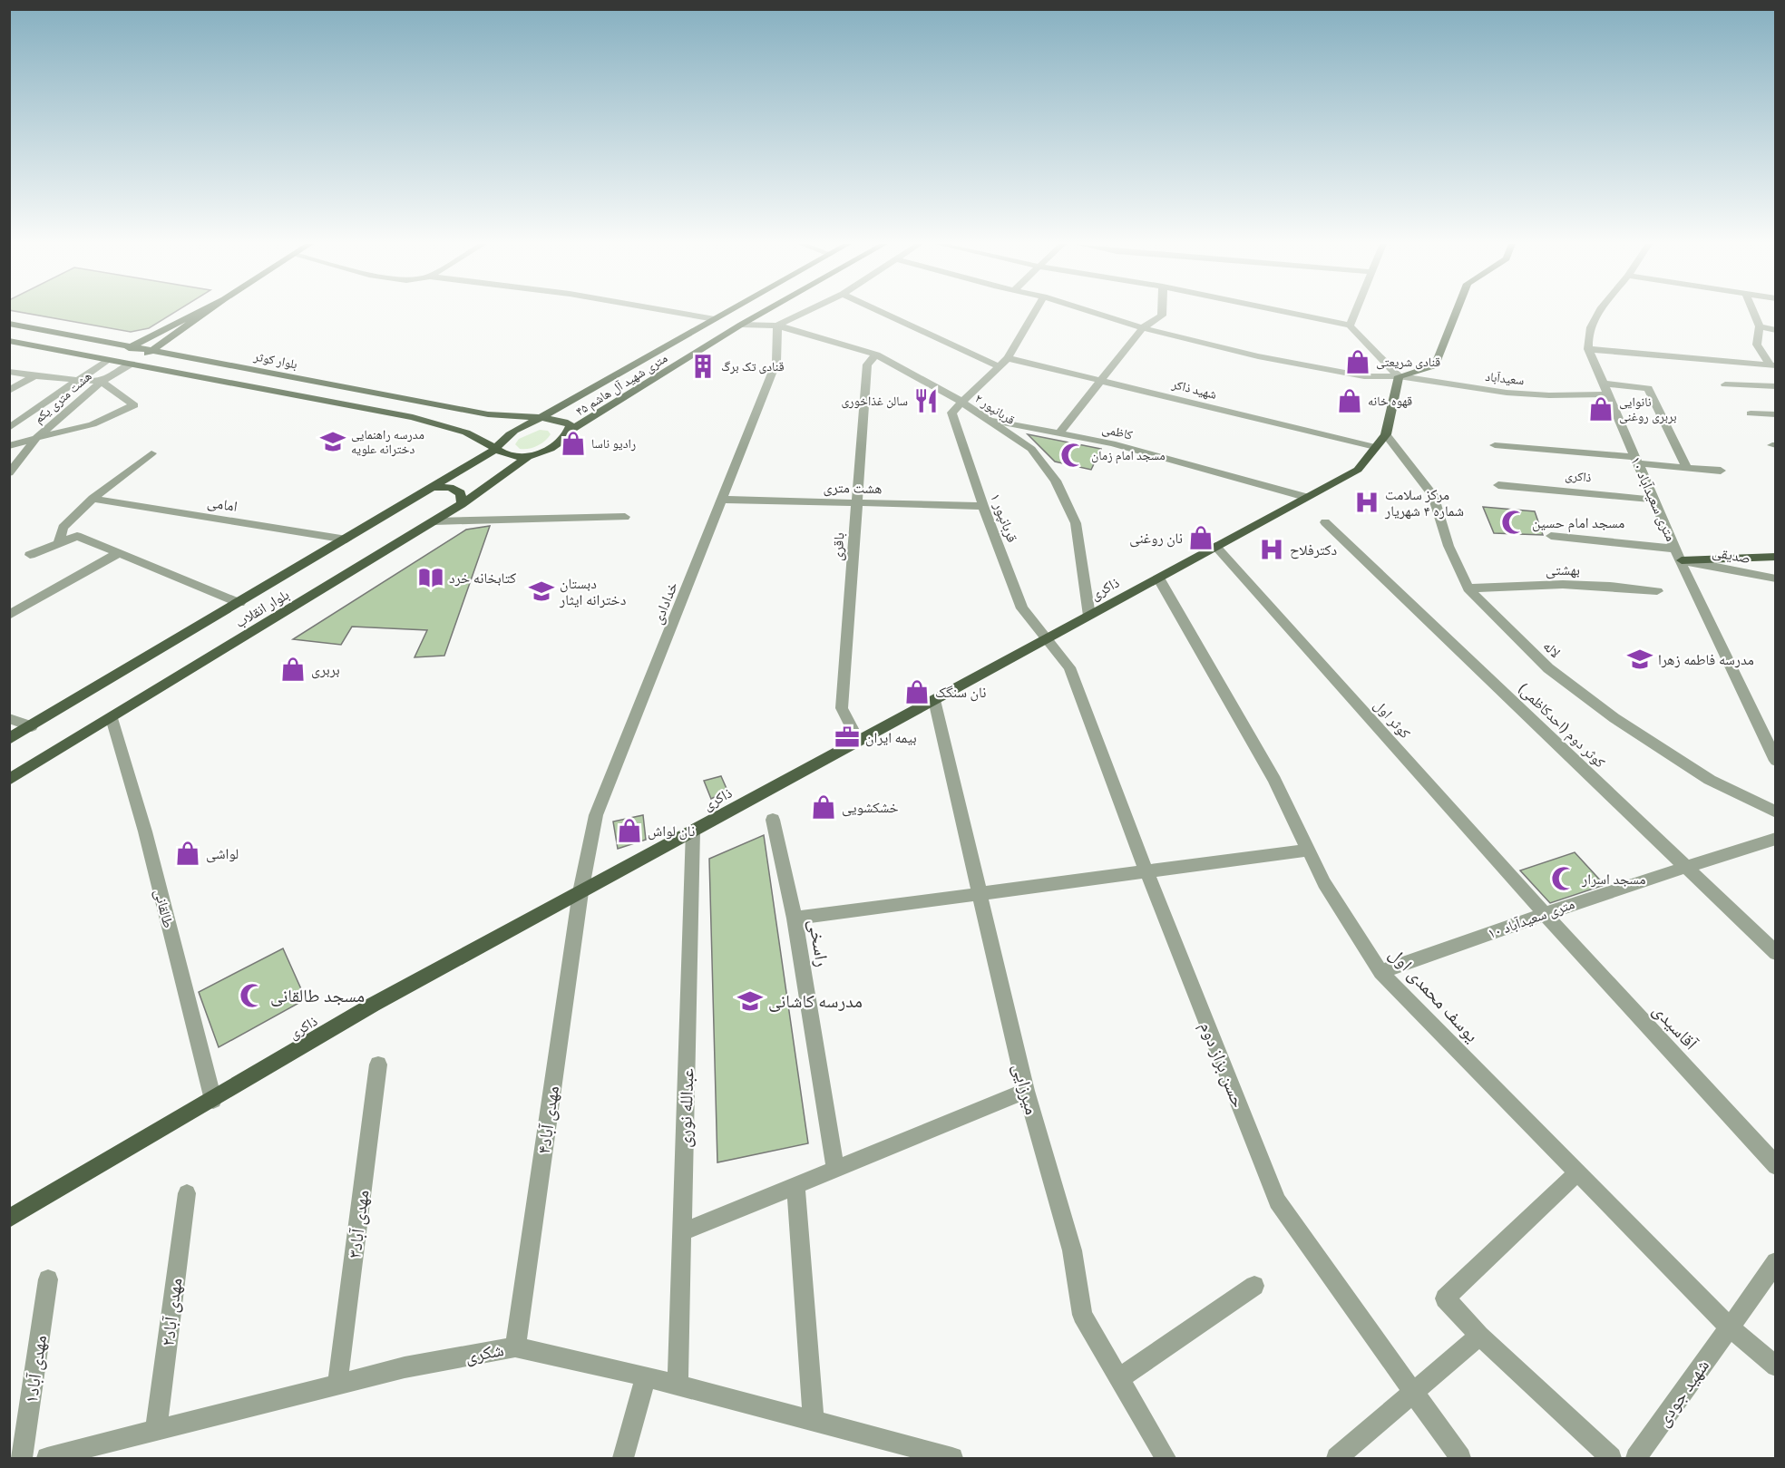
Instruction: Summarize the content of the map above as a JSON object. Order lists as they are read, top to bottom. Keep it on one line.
{"streets":{"main road":["بلوار کوثر","۴۵ متری شهید آل هاشم","ذاکری","بلوار انقلاب"],"street":["سعیدآباد","شهید ذاکر","هشت متری یکم","قربانپور ۲","کاظمی","هشت متری","۱۰ متری سعیدآباد","امامی","قربانپور ۱","باقری","صدیقی","بهشتی","خدادادی","لاله","کوثر اول","کوثر دوم (احدکاظمی)","طالقانی","راسخی","یوسف محمدی اول","آقاسیدی","حسن بزاز دوم","میرزایی","عبدالله نوری","مهدی آباد۴","مهدی آباد۳","مهدی آباد۲","شکری","مهدی آباد۱","شهید جودی"]},"crossings":[["بلوار کوثر","۴۵ متری شهید آل هاشم"],["سعیدآباد","ذاکری"],["سعیدآباد","۱۰ متری سعیدآباد"],["۴۵ متری شهید آل هاشم","بلوار انقلاب"],["شهید ذاکر","ذاکری"],["قربانپور ۲","کاظمی"],["قربانپور ۲","ذاکری"],["قربانپور ۲","قربانپور ۱"],["قربانپور ۲","باقری"],["قربانپور ۲","خدادادی"],["کاظمی","ذاکری"],["ذاکری","۱۰ متری سعیدآباد"],["ذاکری","قربانپور ۱"],["ذاکری","باقری"],["ذاکری","خدادادی"],["ذاکری","لاله"],["ذاکری","کوثر اول"],["ذاکری","طالقانی"],["ذاکری","یوسف محمدی اول"],["ذاکری","حسن بزاز دوم"],["ذاکری","میرزایی"],["ذاکری","عبدالله نوری"],["ذاکری","مهدی آباد۴"],["هشت متری","قربانپور ۱"],["هشت متری","باقری"],["هشت متری","خدادادی"],["۱۰ متری سعیدآباد","صدیقی"],["۱۰ متری سعیدآباد","کوثر اول"],["۱۰ متری سعیدآباد","کوثر دوم (احدکاظمی)"],["۱۰ متری سعیدآباد","یوسف محمدی اول"],["۱۰ متری سعیدآباد","آقاسیدی"],["امامی","بلوار انقلاب"],["قربانپور ۱","حسن بزاز دوم"],["بهشتی","لاله"],["خدادادی","مهدی آباد۴"],["بلوار انقلاب","طالقانی"],["کوثر اول","آقاسیدی"],["یوسف محمدی اول","شهید جودی"],["عبدالله نوری","شکری"],["مهدی آباد۴","شکری"],["مهدی آباد۳","شکری"],["مهدی آباد۲","شکری"]],"places":{"shop":["قنادی شریعتی","قهوه خانه","نانوایی بربری روغنی","رادیو ناسا","نان روغنی","بربری","نان سنگک","خشکشویی","نان لواش","لواشی"],"building":["قنادی تک برگ"],"restaurant":["سالن غذاخوری"],"school or university":["مدرسه راهنمایی دخترانه علویه","دبستان دخترانه ایثار","مدرسه فاطمه زهرا","مدرسه کاشانی"],"mosque":["مسجد امام زمان","مسجد امام حسین","مسجد اسرار","مسجد طالقانی"],"hospital":["مرکز سلامت شماره ۴ شهریار","دکترفلاح"],"library":["کتابخانه خرد"],"office":["بیمه ایران"]}}
